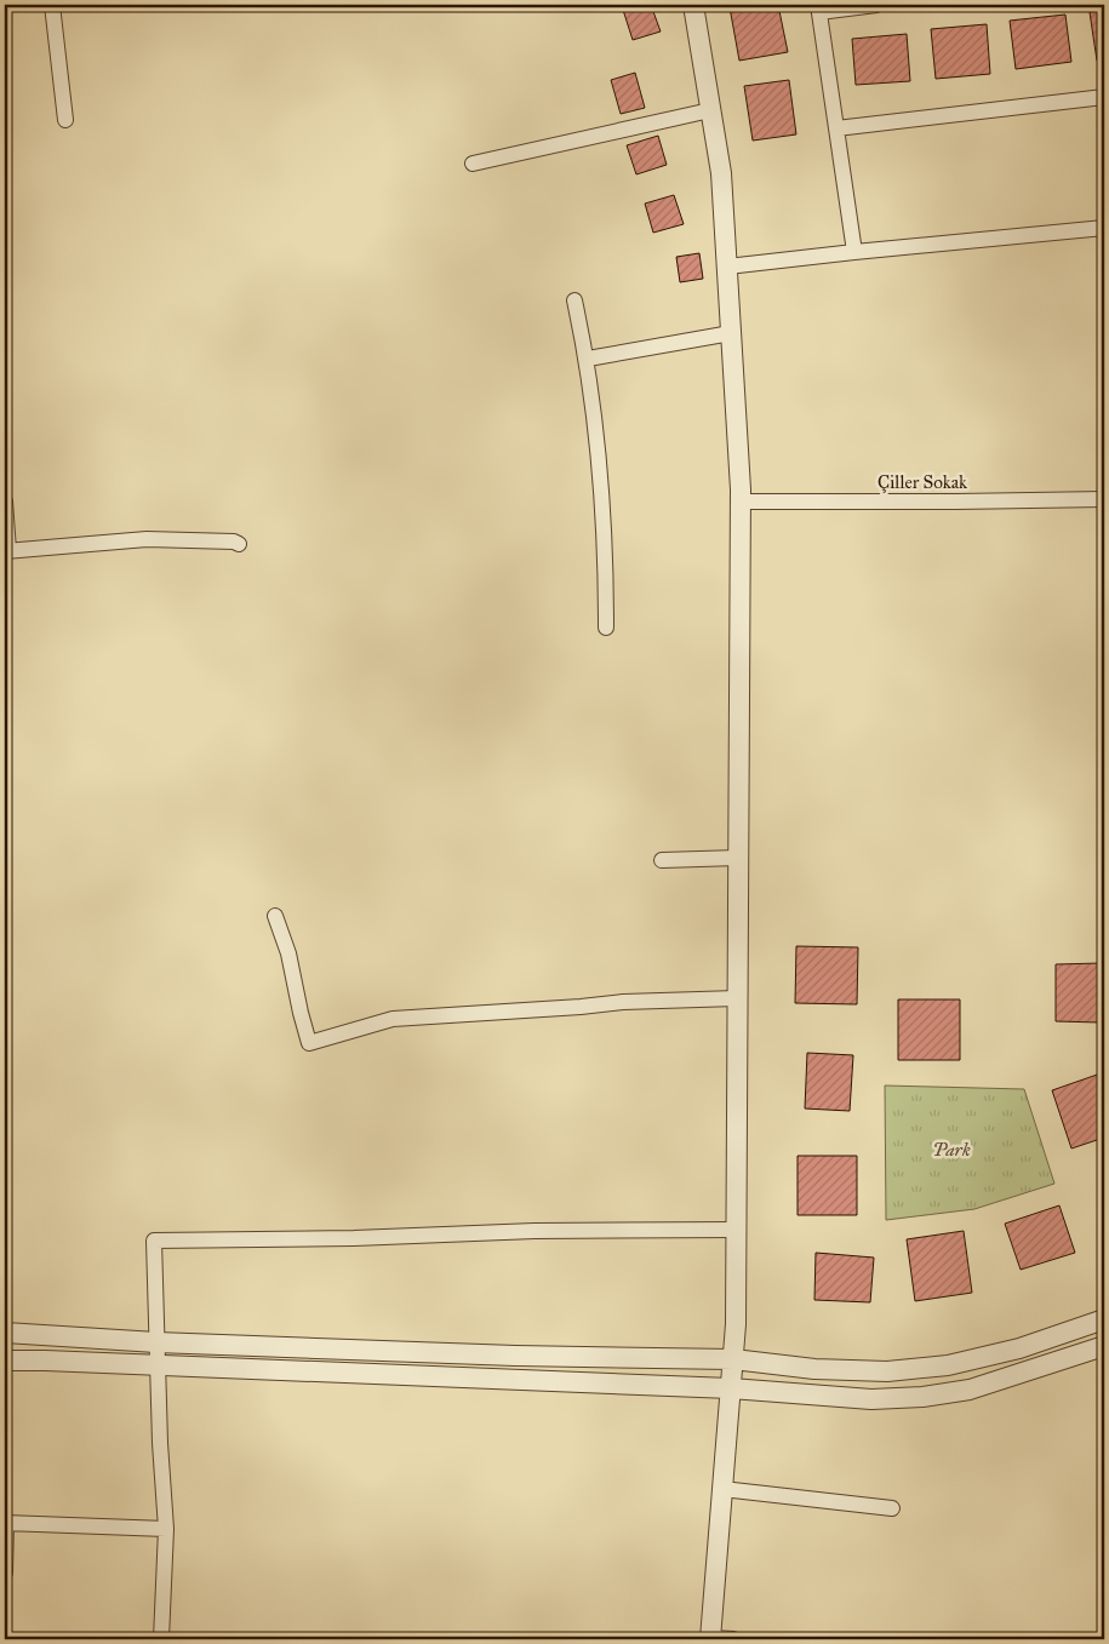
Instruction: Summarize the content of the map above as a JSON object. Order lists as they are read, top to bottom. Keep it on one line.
{"streets":{"street":["Çiller Sokak"]},"parks":["Park"]}
